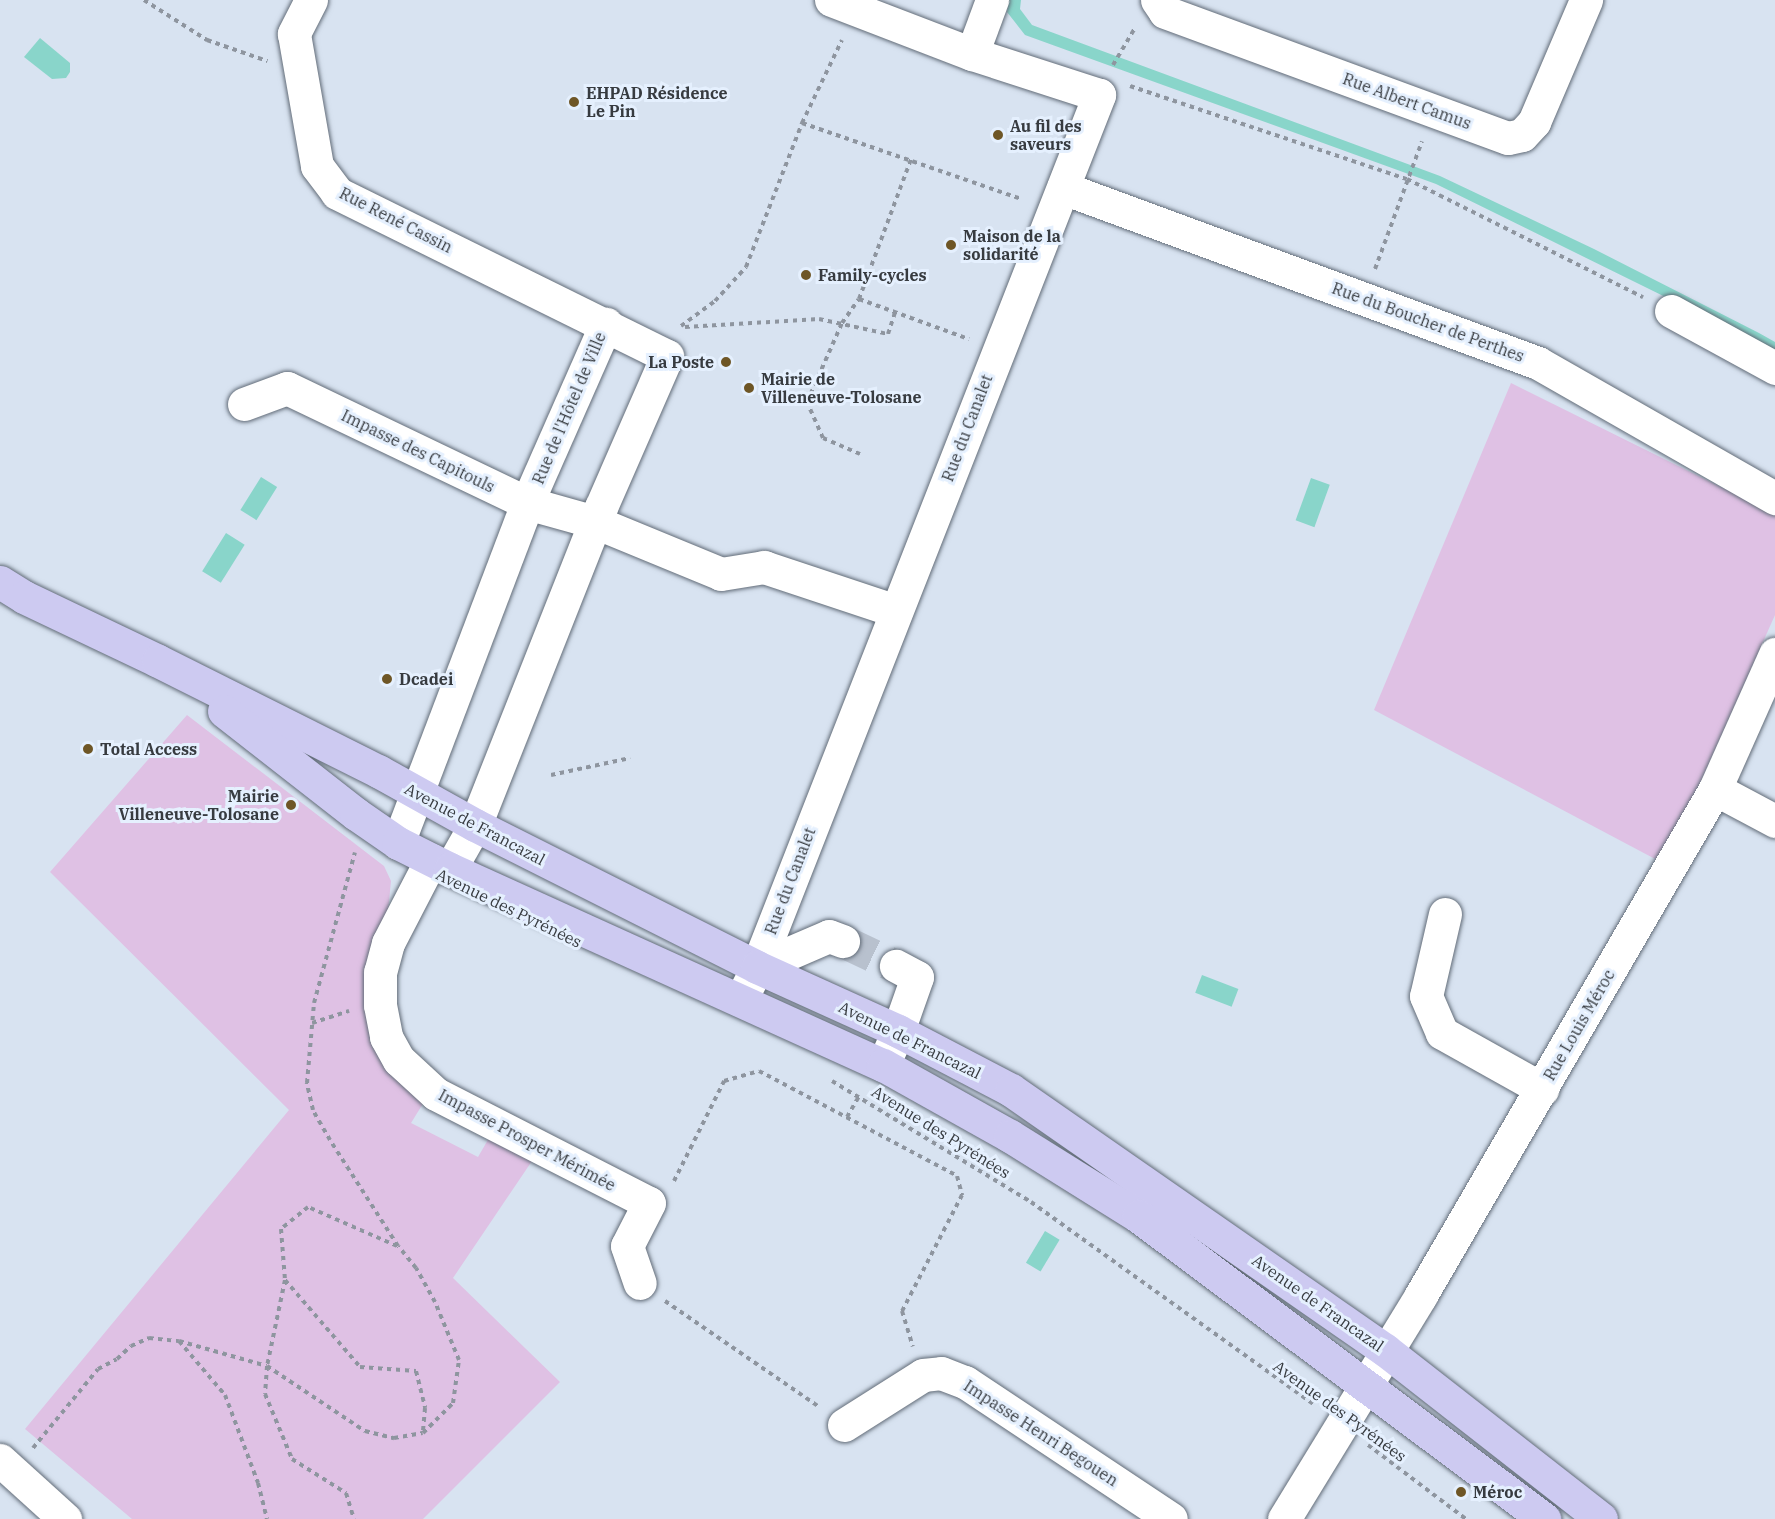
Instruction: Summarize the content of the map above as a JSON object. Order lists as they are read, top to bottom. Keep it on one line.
{"streets":{"main road":["Avenue de Francazal"],"street":["Rue Albert Camus","Rue René Cassin","Rue du Boucher de Perthes","Rue de l'Hôtel de Ville","Rue du Canalet","Impasse des Capitouls","Rue Louis Méroc","Impasse Prosper Mérimée","Impasse Henri Begouen"],"path":["Avenue des Pyrénées"]},"crossings":[["Rue René Cassin","Rue de l'Hôtel de Ville"],["Rue du Boucher de Perthes","Rue du Canalet"],["Rue de l'Hôtel de Ville","Impasse des Capitouls"],["Rue de l'Hôtel de Ville","Avenue de Francazal"],["Rue de l'Hôtel de Ville","Impasse Prosper Mérimée"],["Rue du Canalet","Impasse des Capitouls"],["Rue du Canalet","Avenue de Francazal"],["Avenue de Francazal","Rue Louis Méroc"],["Avenue de Francazal","Impasse Prosper Mérimée"],["Avenue des Pyrénées","Rue Louis Méroc"]],"places":["EHPAD Résidence Le Pin","Au fil des saveurs","Maison de la solidarité","Family-cycles","La Poste","Mairie de Villeneuve-Tolosane","Dcadei","Total Access","Mairie Villeneuve-Tolosane","Méroc"]}
